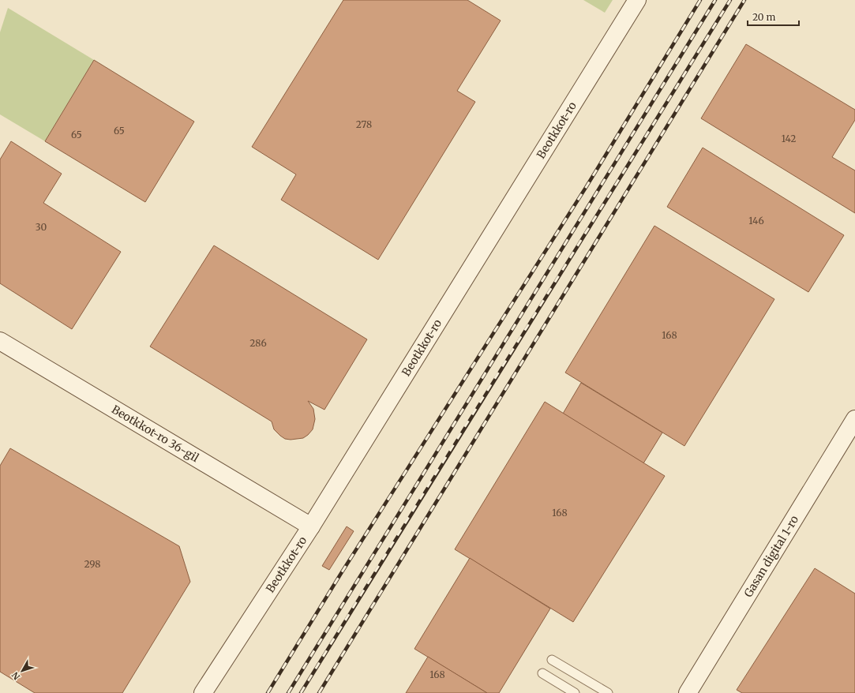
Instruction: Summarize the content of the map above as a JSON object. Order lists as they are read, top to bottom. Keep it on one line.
{"streets":{"street":["Beotkkot-ro","Beotkkot-ro 36-gil","Gasan digital 1-ro"]},"crossings":[["Beotkkot-ro","Beotkkot-ro 36-gil"]],"house_numbers":["278","65","65","142","146","30","168","286","168","298","168"],"scale_bar":"20 m","north":"bottom left"}
